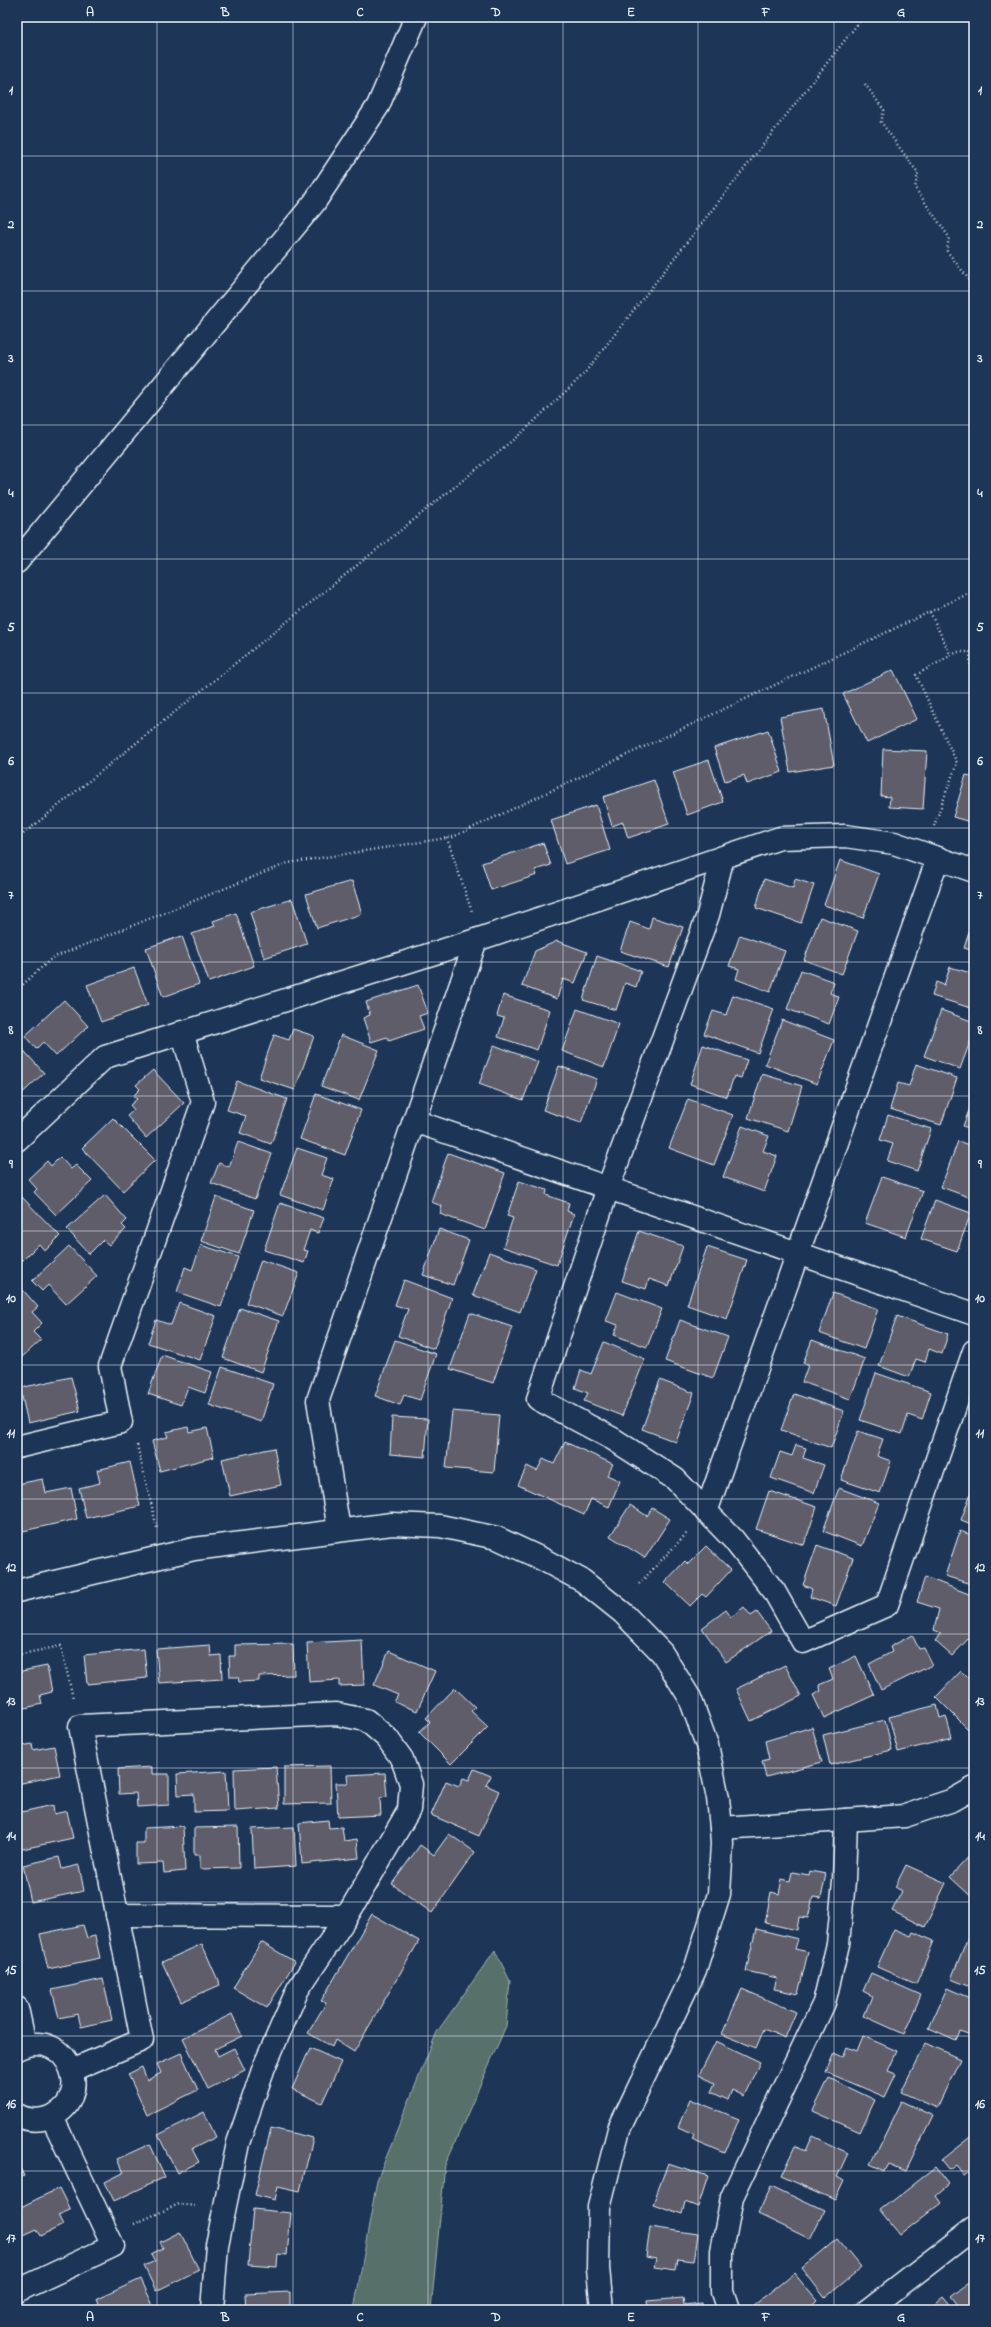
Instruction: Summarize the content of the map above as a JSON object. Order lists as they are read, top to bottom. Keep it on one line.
{"grid":{"columns":["A","B","C","D","E","F","G"],"rows":["1","2","3","4","5","6","7","8","9","10","11","12","13","14","15","16","17"]}}
